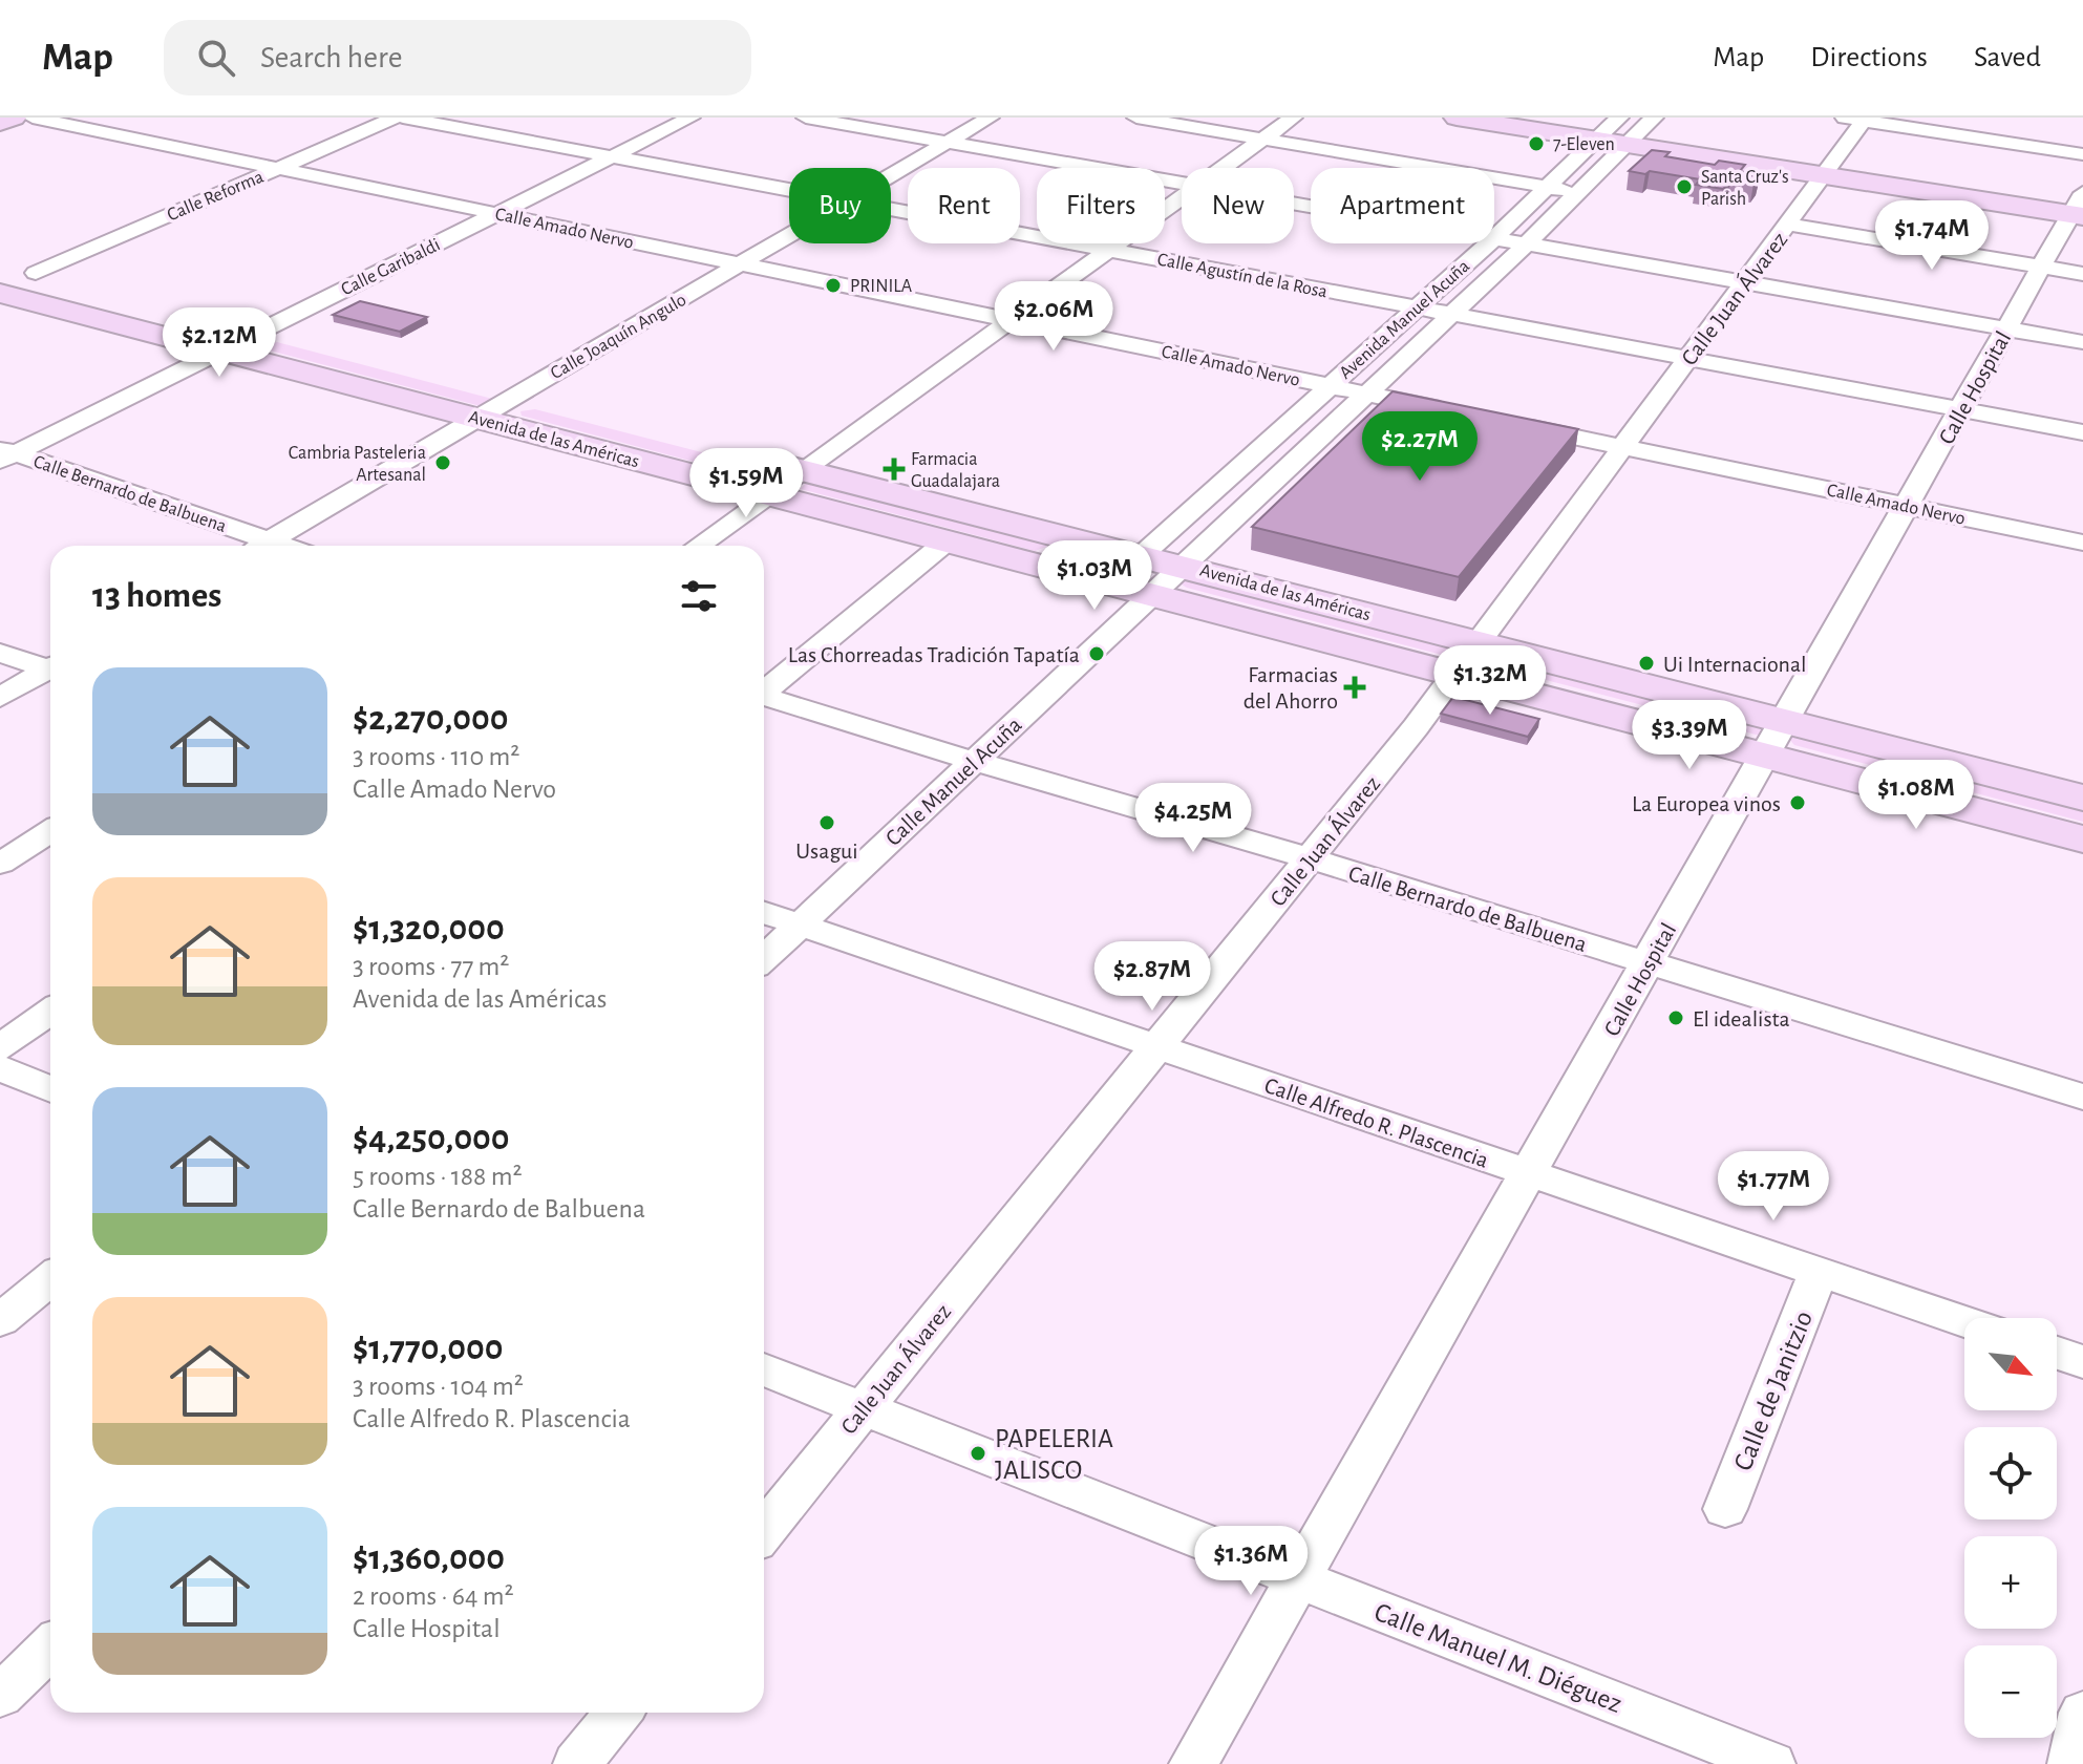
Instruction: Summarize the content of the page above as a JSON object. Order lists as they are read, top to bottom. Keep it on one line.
{"streets":{"main road":["Avenida de las Américas"],"street":["Calle Reforma","Calle Amado Nervo","Calle Garibaldi","Calle Agustín de la Rosa","Calle Juan Álvarez","Avenida Manuel Acuña","Calle Joaquín Angulo","Calle Hospital","Calle Bernardo de Balbuena","Calle Manuel Acuña","Calle Alfredo R. Plascencia","Calle de Janitzio","Calle Manuel M. Diéguez"]},"crossings":[["Calle Reforma","Calle Amado Nervo"],["Calle Amado Nervo","Calle Garibaldi"],["Calle Amado Nervo","Calle Juan Álvarez"],["Calle Amado Nervo","Avenida Manuel Acuña"],["Calle Amado Nervo","Calle Joaquín Angulo"],["Calle Amado Nervo","Calle Hospital"],["Calle Garibaldi","Calle Agustín de la Rosa"],["Calle Garibaldi","Avenida de las Américas"],["Calle Garibaldi","Calle Bernardo de Balbuena"],["Calle Agustín de la Rosa","Calle Juan Álvarez"],["Calle Agustín de la Rosa","Avenida Manuel Acuña"],["Calle Agustín de la Rosa","Calle Hospital"],["Calle Juan Álvarez","Avenida de las Américas"],["Calle Juan Álvarez","Calle Bernardo de Balbuena"],["Calle Juan Álvarez","Calle Alfredo R. Plascencia"],["Calle Juan Álvarez","Calle Manuel M. Diéguez"],["Avenida Manuel Acuña","Avenida de las Américas"],["Avenida Manuel Acuña","Calle Manuel Acuña"],["Calle Joaquín Angulo","Avenida de las Américas"],["Calle Hospital","Avenida de las Américas"],["Calle Hospital","Calle Bernardo de Balbuena"],["Calle Hospital","Calle Alfredo R. Plascencia"],["Calle Hospital","Calle Manuel M. Diéguez"],["Avenida de las Américas","Calle Manuel Acuña"],["Calle Bernardo de Balbuena","Calle Manuel Acuña"],["Calle Manuel Acuña","Calle Alfredo R. Plascencia"],["Calle Alfredo R. Plascencia","Calle de Janitzio"]],"places":{"other":["7-Eleven","Santa Cruz's Parish","PRINILA","Cambria Pasteleria Artesanal","Las Chorreadas Tradición Tapatía","Ui Internacional","La Europea vinos","Usagui","El idealista","PAPELERIA JALISCO"],"health":["Farmacia Guadalajara","Farmacias del Ahorro"]},"north":"bottom right","page":{"header":"Map","search":"Search here","nav":["Map","Directions","Saved"],"chip":["Buy","Rent","Filters","New","Apartment"],"price":["$1.74M","$2.06M","$2.12M","$2.27M","$1.59M","$1.03M","$1.32M","$3.39M","$1.08M","$4.25M","$2.87M","$1.77M","$1.36M"],"heading":"13 homes","list":[{"name":"$2,270,000","note":"3 rooms · 110 m² · Calle Amado Nervo"},{"name":"$1,320,000","note":"3 rooms · 77 m² · Avenida de las Américas"},{"name":"$4,250,000","note":"5 rooms · 188 m² · Calle Bernardo de Balbuena"},{"name":"$1,770,000","note":"3 rooms · 104 m² · Calle Alfredo R. Plascencia"},{"name":"$1,360,000","note":"2 rooms · 64 m² · Calle Hospital"}],"map_buttons":["+","−"]}}
